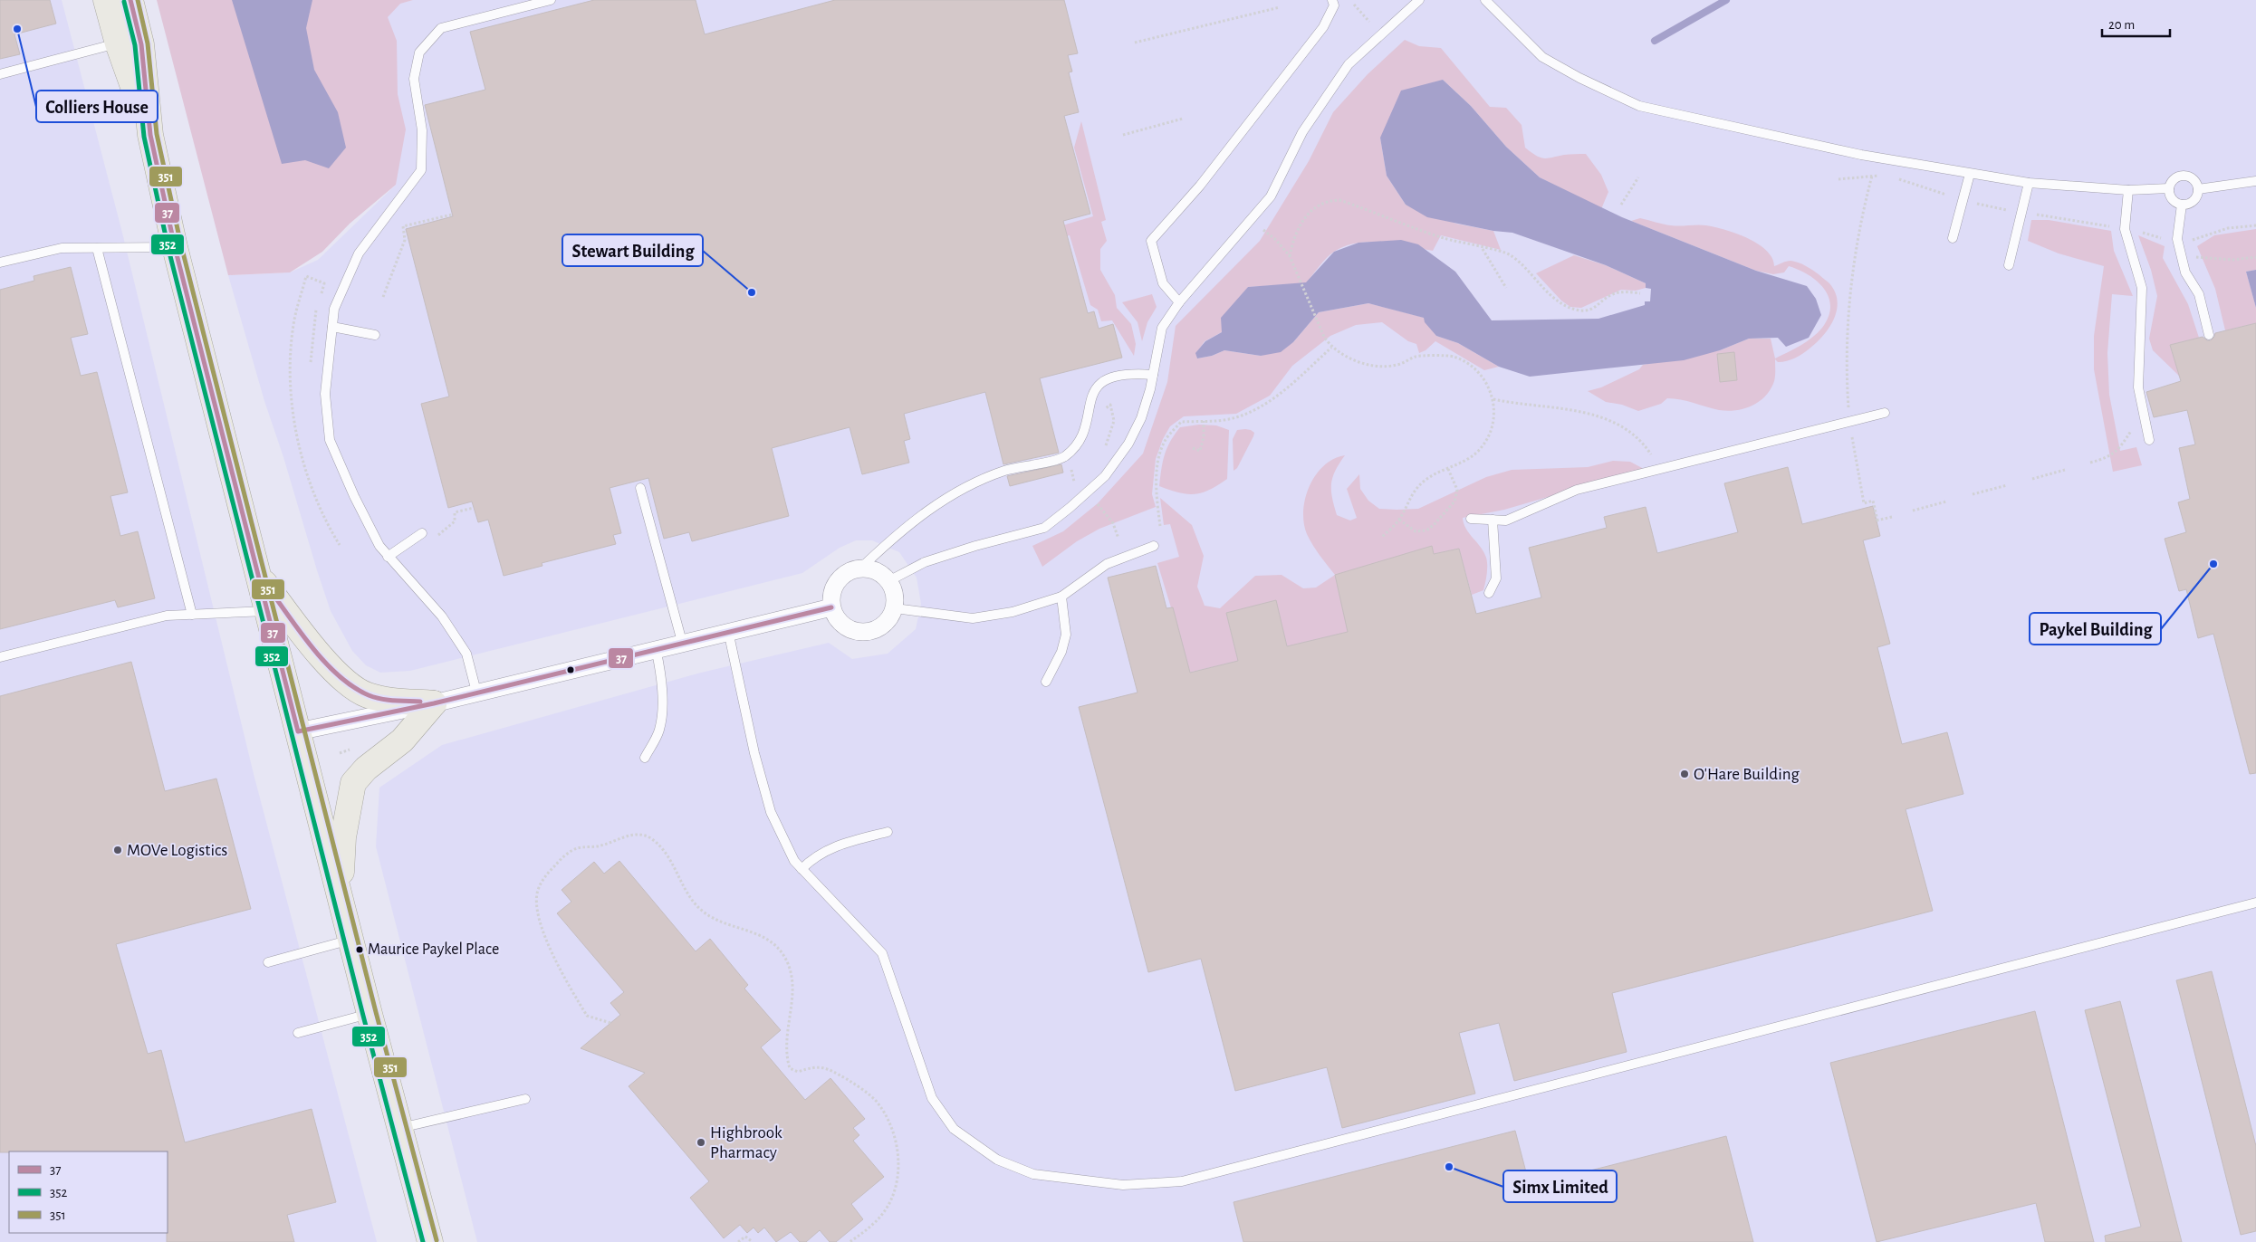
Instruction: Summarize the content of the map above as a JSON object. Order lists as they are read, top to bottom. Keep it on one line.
{"places":["Colliers House","Stewart Building","Paykel Building","O'Hare Building","MOVe Logistics","Maurice Paykel Place","Highbrook Pharmacy","Simx Limited"],"lines":["transit line 37","transit line 351","transit line 352"],"legend":["37","352","351"],"scale_bar":"20 m"}
